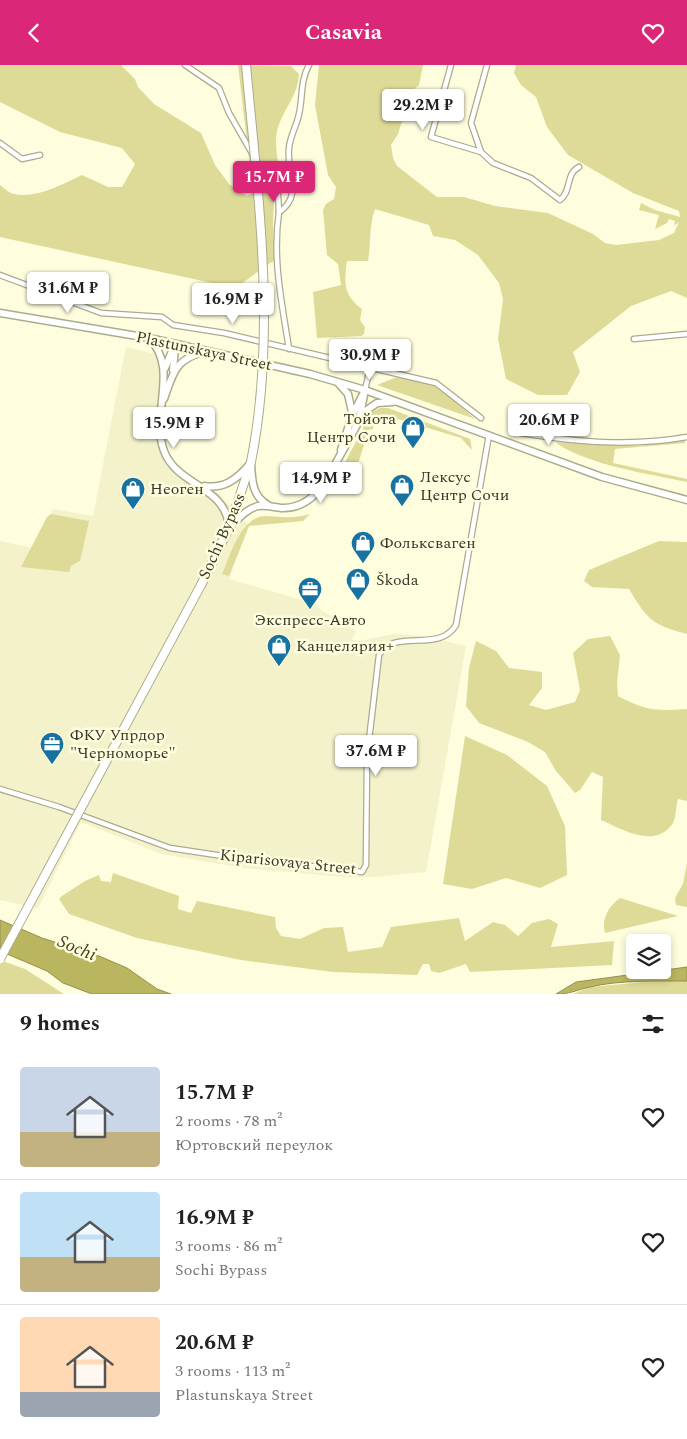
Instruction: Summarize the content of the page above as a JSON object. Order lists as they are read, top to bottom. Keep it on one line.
{"streets":{"highway":["Sochi Bypass"],"main road":["Plastunskaya Street"],"street":["Kiparisovaya Street"]},"crossings":[["Plastunskaya Street","Kiparisovaya Street"]],"water":["Sochi"],"places":{"shop":["Тойота Центр Сочи","Лексус Центр Сочи","Неоген","Фольксваген","Škoda","Канцелярия+"],"office":["Экспресс-Авто","ФКУ Упрдор \"Черноморье\""]},"page":{"header":"Casavia","price":["29.2M ₽","15.7M ₽","31.6M ₽","16.9M ₽","30.9M ₽","20.6M ₽","15.9M ₽","14.9M ₽","37.6M ₽"],"heading":"9 homes","list":[{"name":"15.7M ₽","note":"2 rooms · 78 m² · Юртовский переулок"},{"name":"16.9M ₽","note":"3 rooms · 86 m² · Sochi Bypass"},{"name":"20.6M ₽","note":"3 rooms · 113 m² · Plastunskaya Street"}]}}
